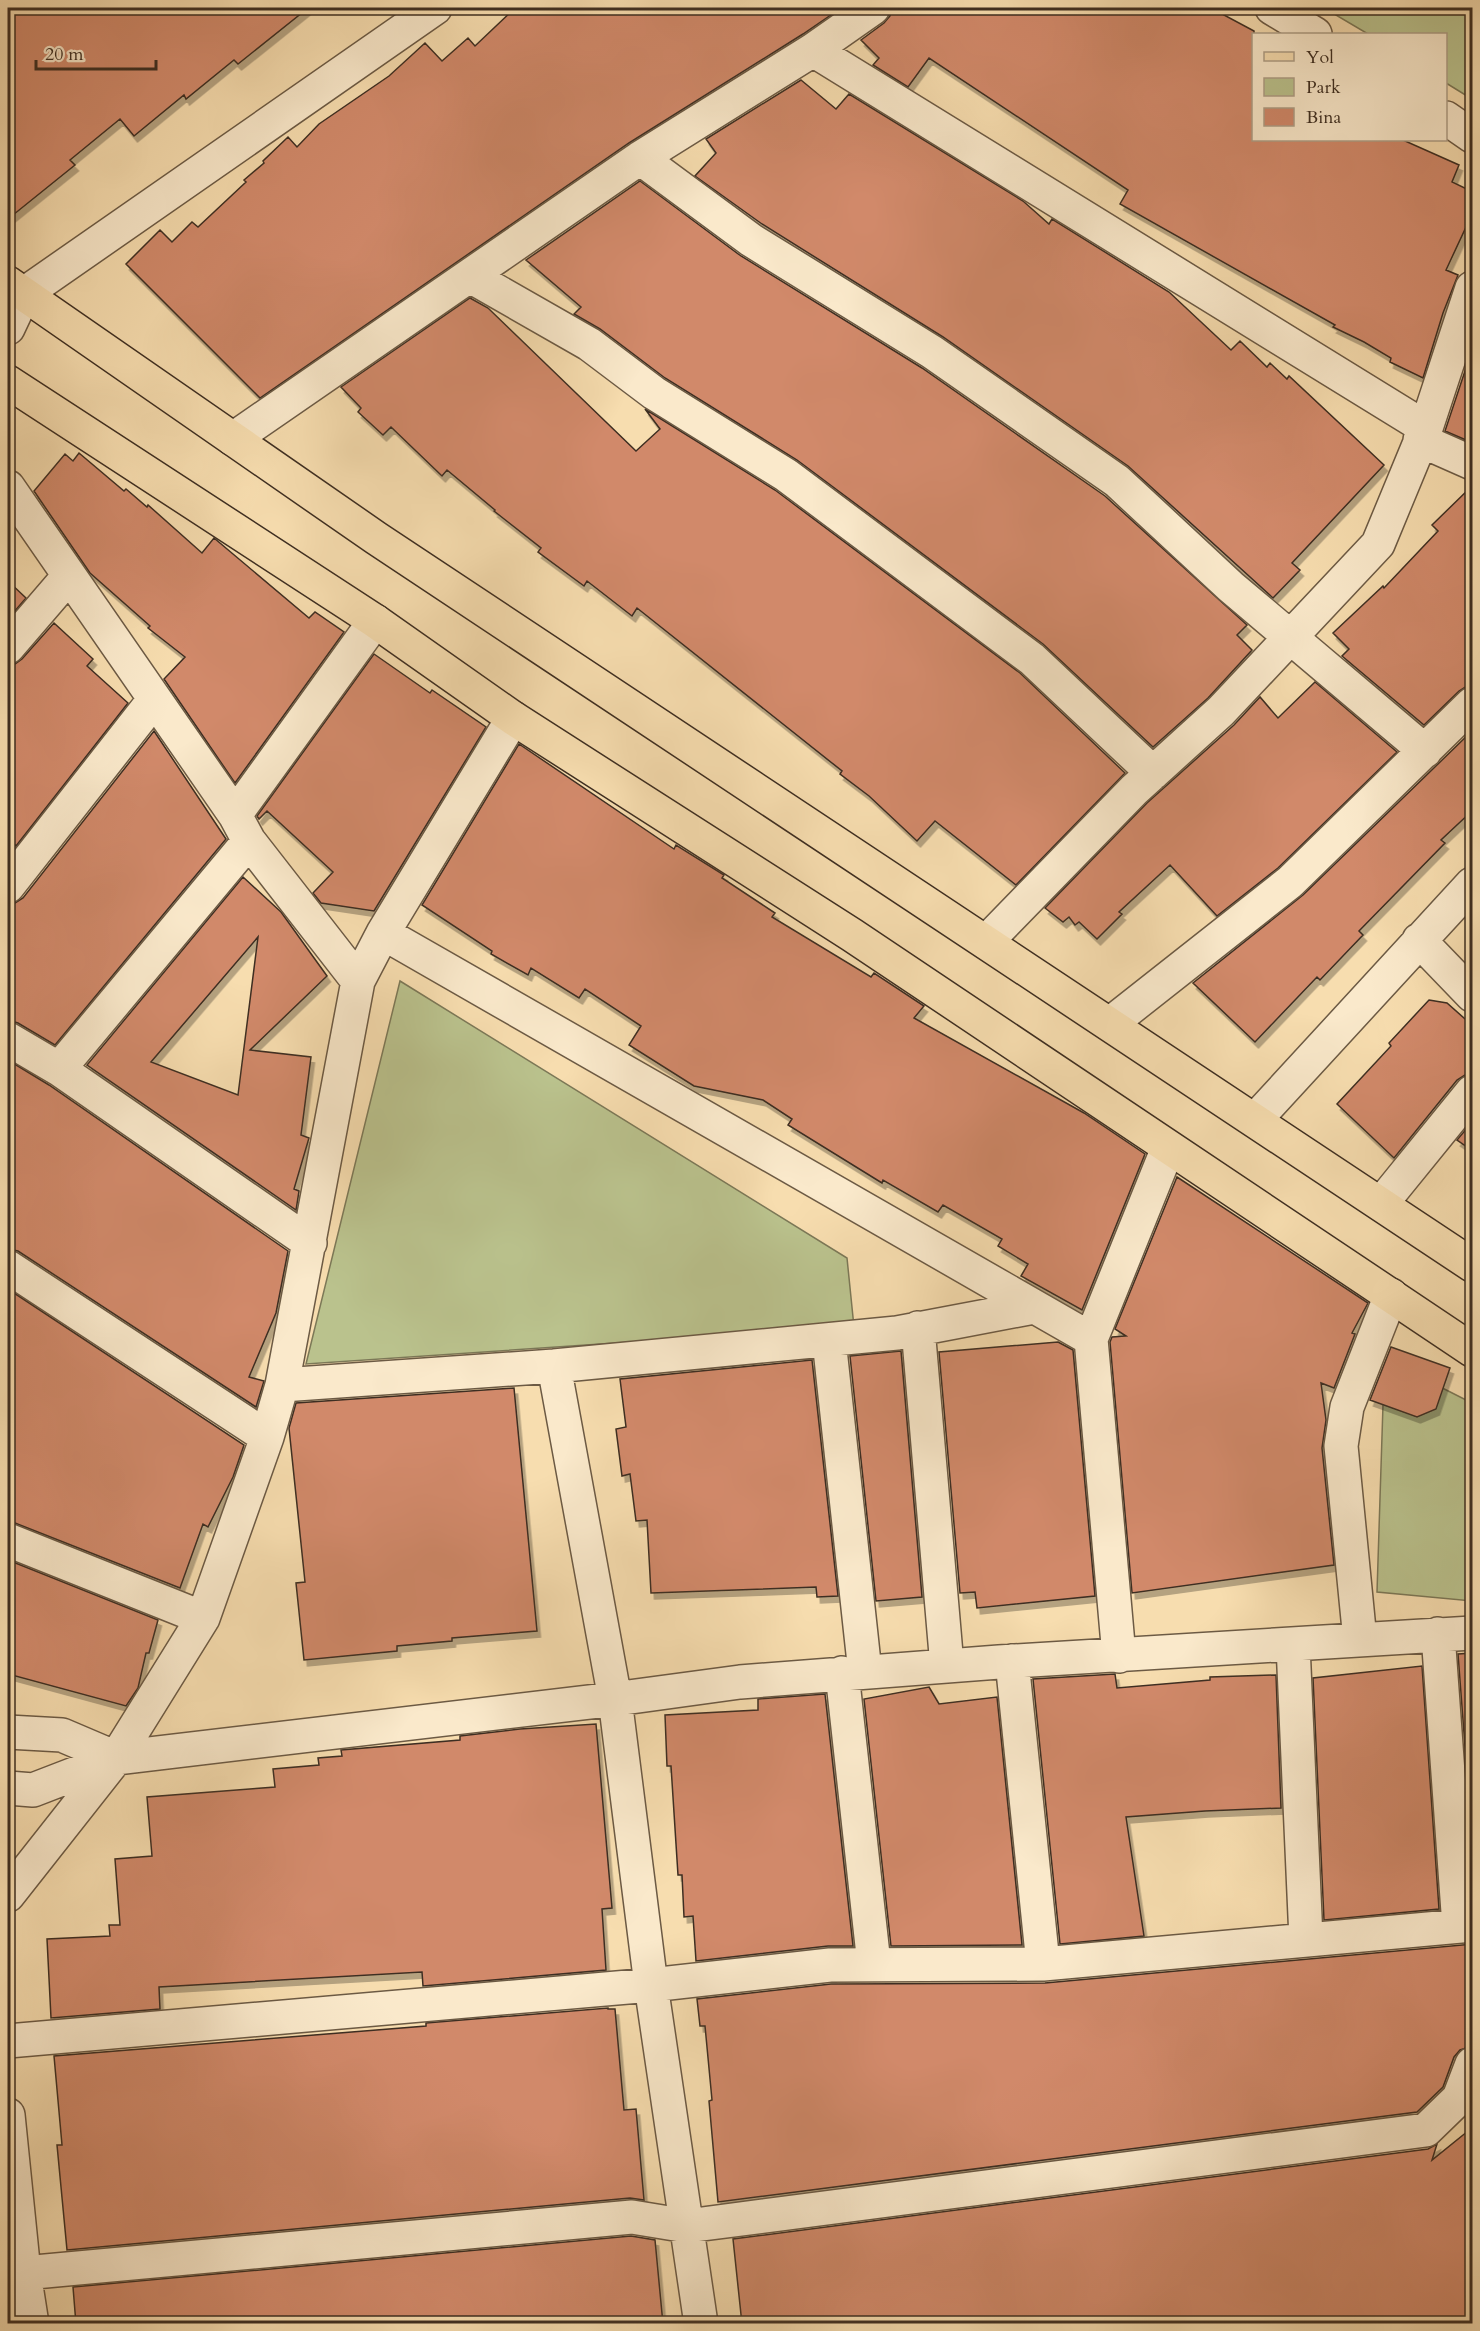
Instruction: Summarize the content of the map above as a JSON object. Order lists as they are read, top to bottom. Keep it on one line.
{"legend":["Yol","Park","Bina"],"scale_bar":"20 m"}
